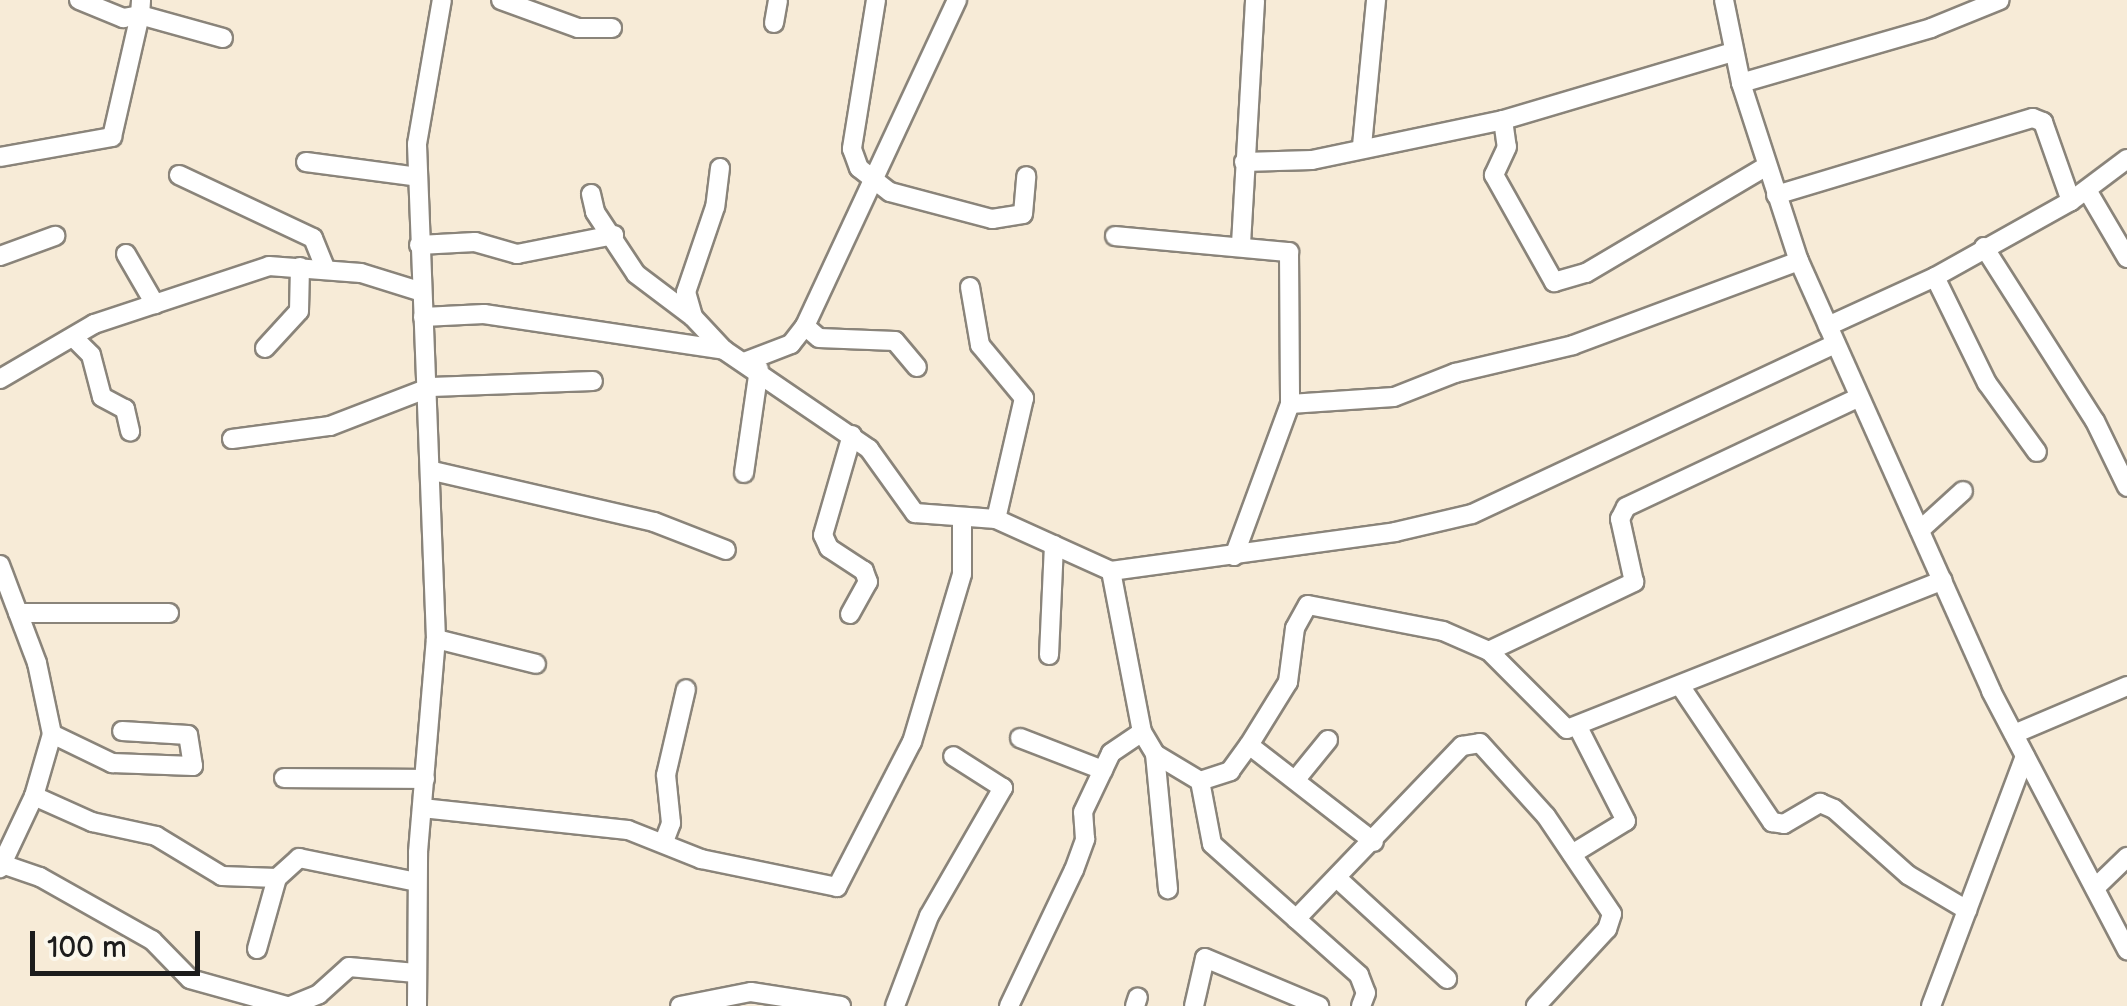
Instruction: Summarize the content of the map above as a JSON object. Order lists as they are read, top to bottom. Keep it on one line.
{"scale_bar":"100 m"}
